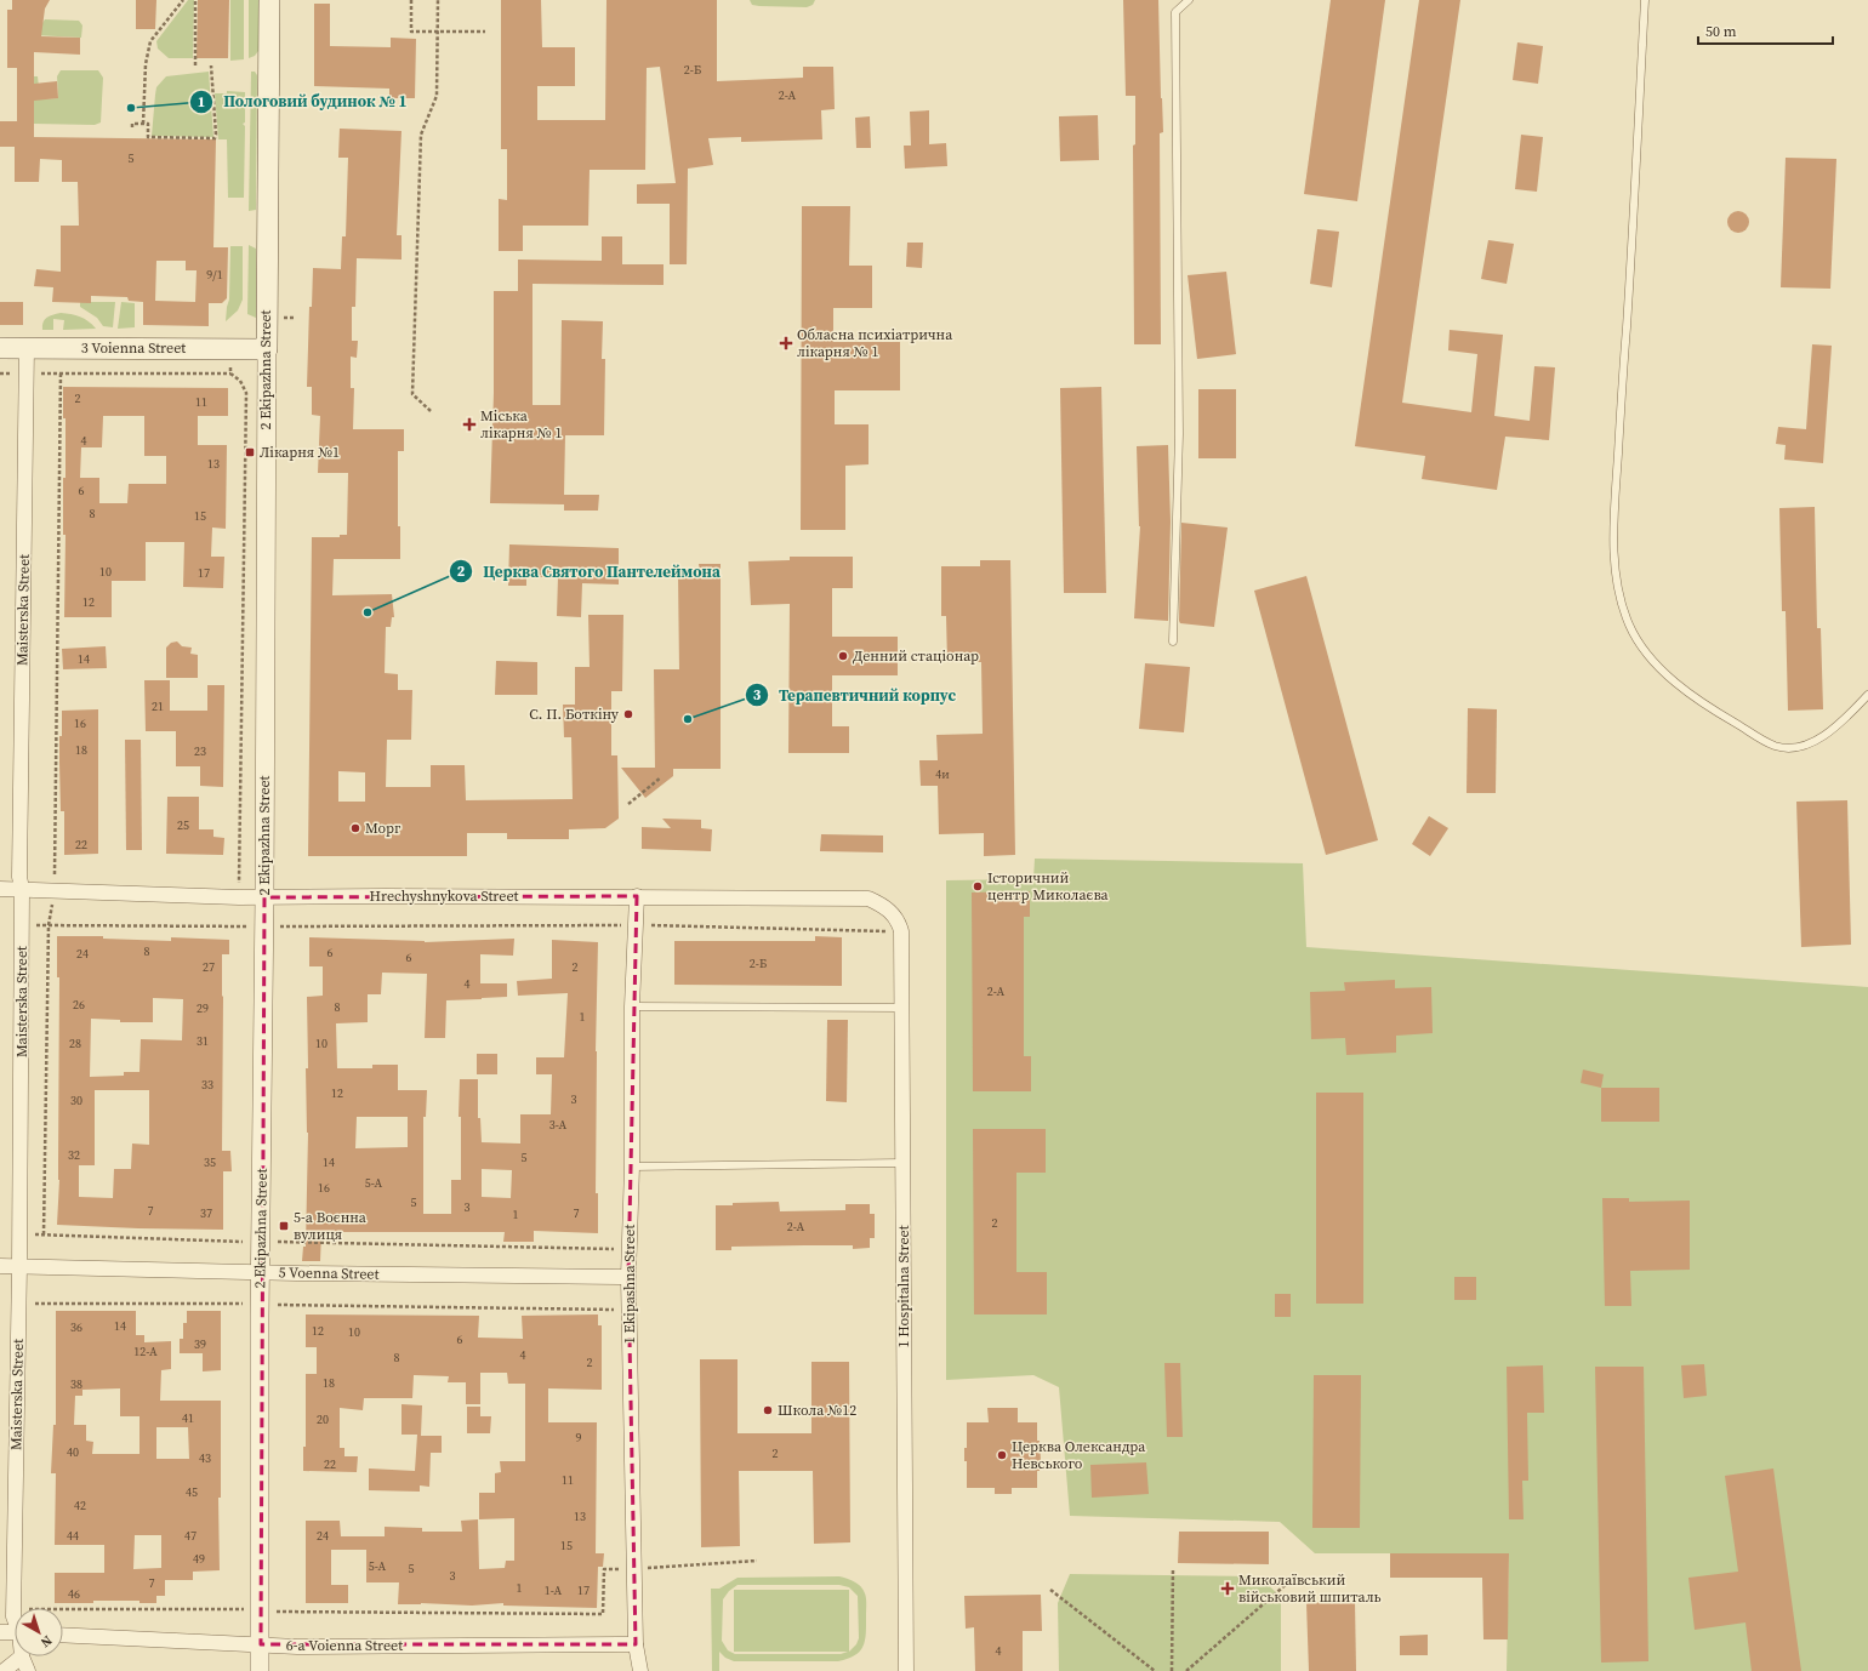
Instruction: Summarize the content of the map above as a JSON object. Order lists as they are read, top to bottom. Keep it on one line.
{"streets":{"main road":["3 Voienna Street","2 Ekipazhna Street"],"street":["Maisterska Street","Hrechyshnykova Street","5 Voenna Street","1 Ekipashna Street","1 Hospitalna Street","6-a Voienna Street"]},"crossings":[["3 Voienna Street","2 Ekipazhna Street"],["3 Voienna Street","Maisterska Street"],["2 Ekipazhna Street","Hrechyshnykova Street"],["2 Ekipazhna Street","5 Voenna Street"],["2 Ekipazhna Street","6-a Voienna Street"],["Maisterska Street","Hrechyshnykova Street"],["Maisterska Street","5 Voenna Street"],["Hrechyshnykova Street","1 Ekipashna Street"],["Hrechyshnykova Street","1 Hospitalna Street"],["5 Voenna Street","1 Ekipashna Street"],["1 Ekipashna Street","6-a Voienna Street"]],"places":{"other":["Пологовий будинок № 1","Церква Святого Пантелеймона","Денний стаціонар","С. П. Боткіну","Терапевтичний корпус","Морг","Історичний центр Миколаєва","Школа №12","Церква Олександра Невського"],"health":["Обласна психіатрична лікарня № 1","Міська лікарня № 1","Миколаївський військовий шпиталь"],"transit":["Лікарня №1","5-а Воєнна вулиця"]},"house_numbers":["2-Б","2-А","5","9/1","2","11","4","13","6","8","15","10","17","12","14","21","16","18","23","4и","25","22","8","6","24","6","2-Б","27","2","4","2-А","26","8","29","1","31","28","10","33","12","3","30","3-А","32","5","35","14","5-А","16","5","3","7","37","7","1","2","2-А","14","36","12","10","6","39","12-А","4","8","2","18","38","41","20","9","40","2","43","22","11","45","42","13","44","47","24","15","49","5-А","5","3","7","1","1-А","17","46","4"],"scale_bar":"50 m","north":"bottom right"}
